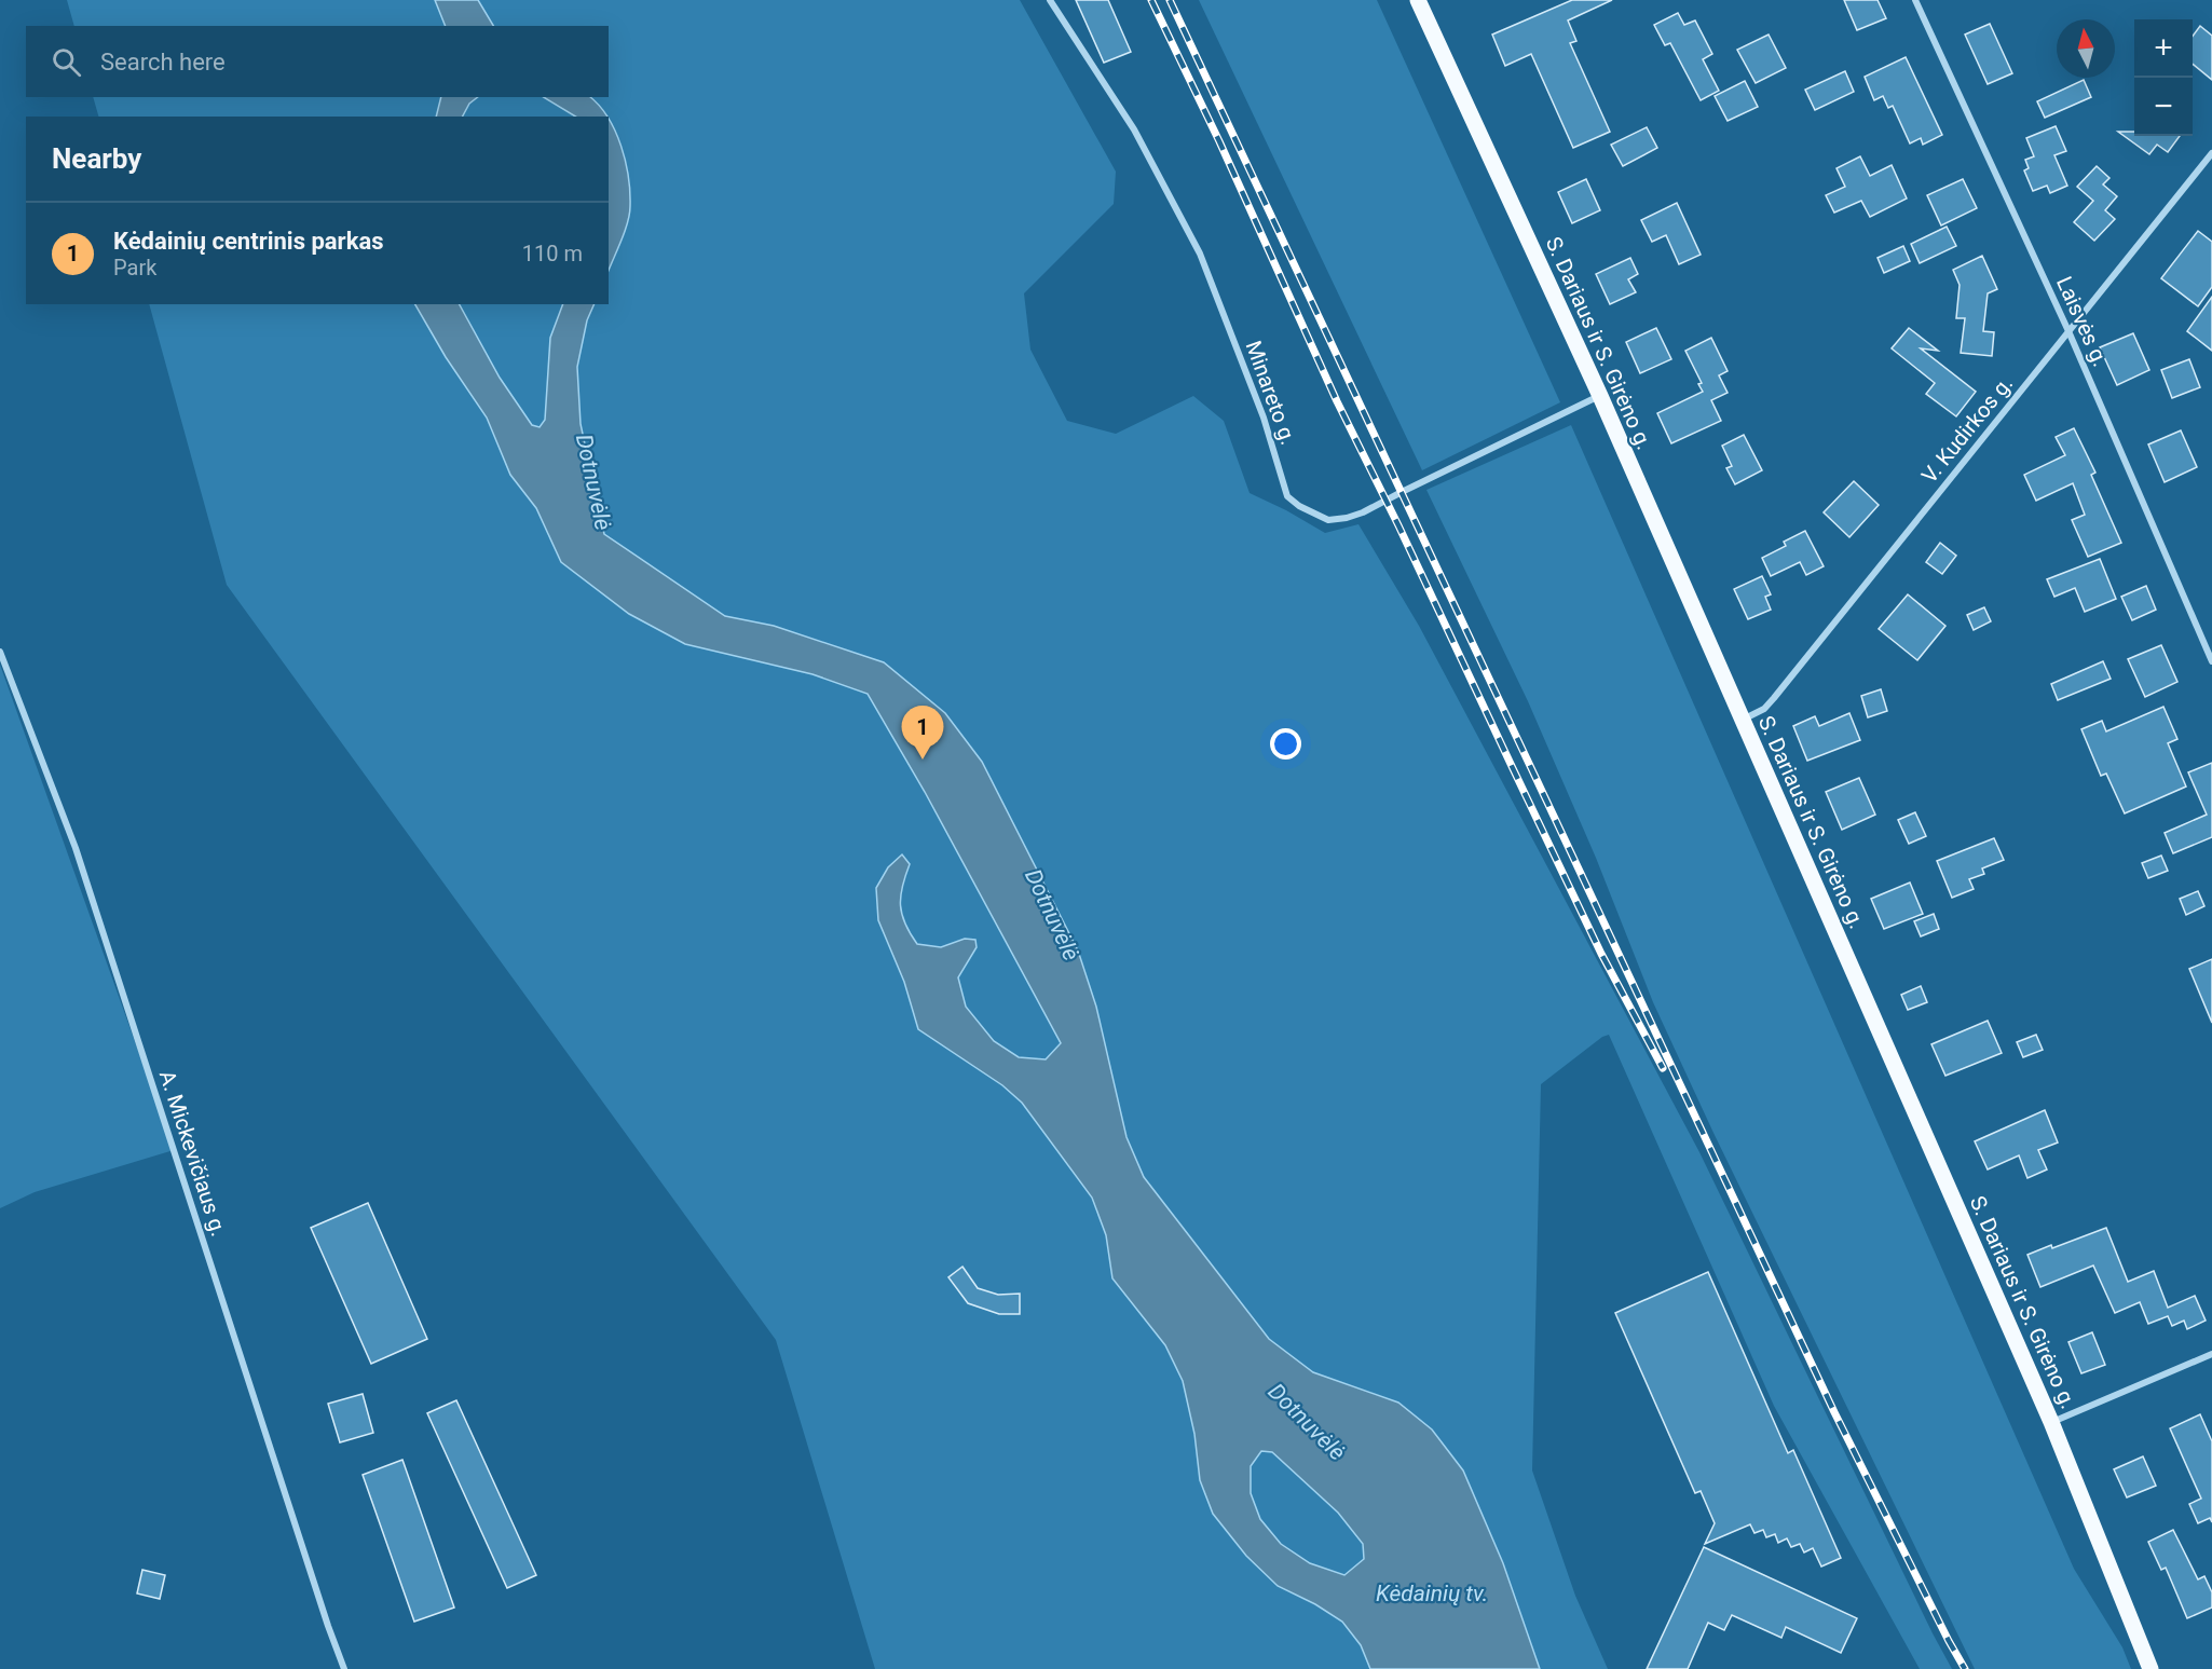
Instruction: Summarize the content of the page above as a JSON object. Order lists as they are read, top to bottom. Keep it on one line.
{"streets":{"main road":["S. Dariaus ir S. Girėno g."],"street":["Laisvės g.","Minareto g.","V. Kudirkos g.","A. Mickevičiaus g."]},"crossings":[["Laisvės g.","V. Kudirkos g."],["S. Dariaus ir S. Girėno g.","Minareto g."],["S. Dariaus ir S. Girėno g.","V. Kudirkos g."]],"water":["Dotnuvėlė","Kėdainių tv."],"north":"top","page":{"map_buttons":["+","−"],"search":"Search here","heading":"Nearby","list":[{"mark":"1","name":"Kėdainių centrinis parkas","note":"Park","value":"110 m"}],"pins":"1"}}
